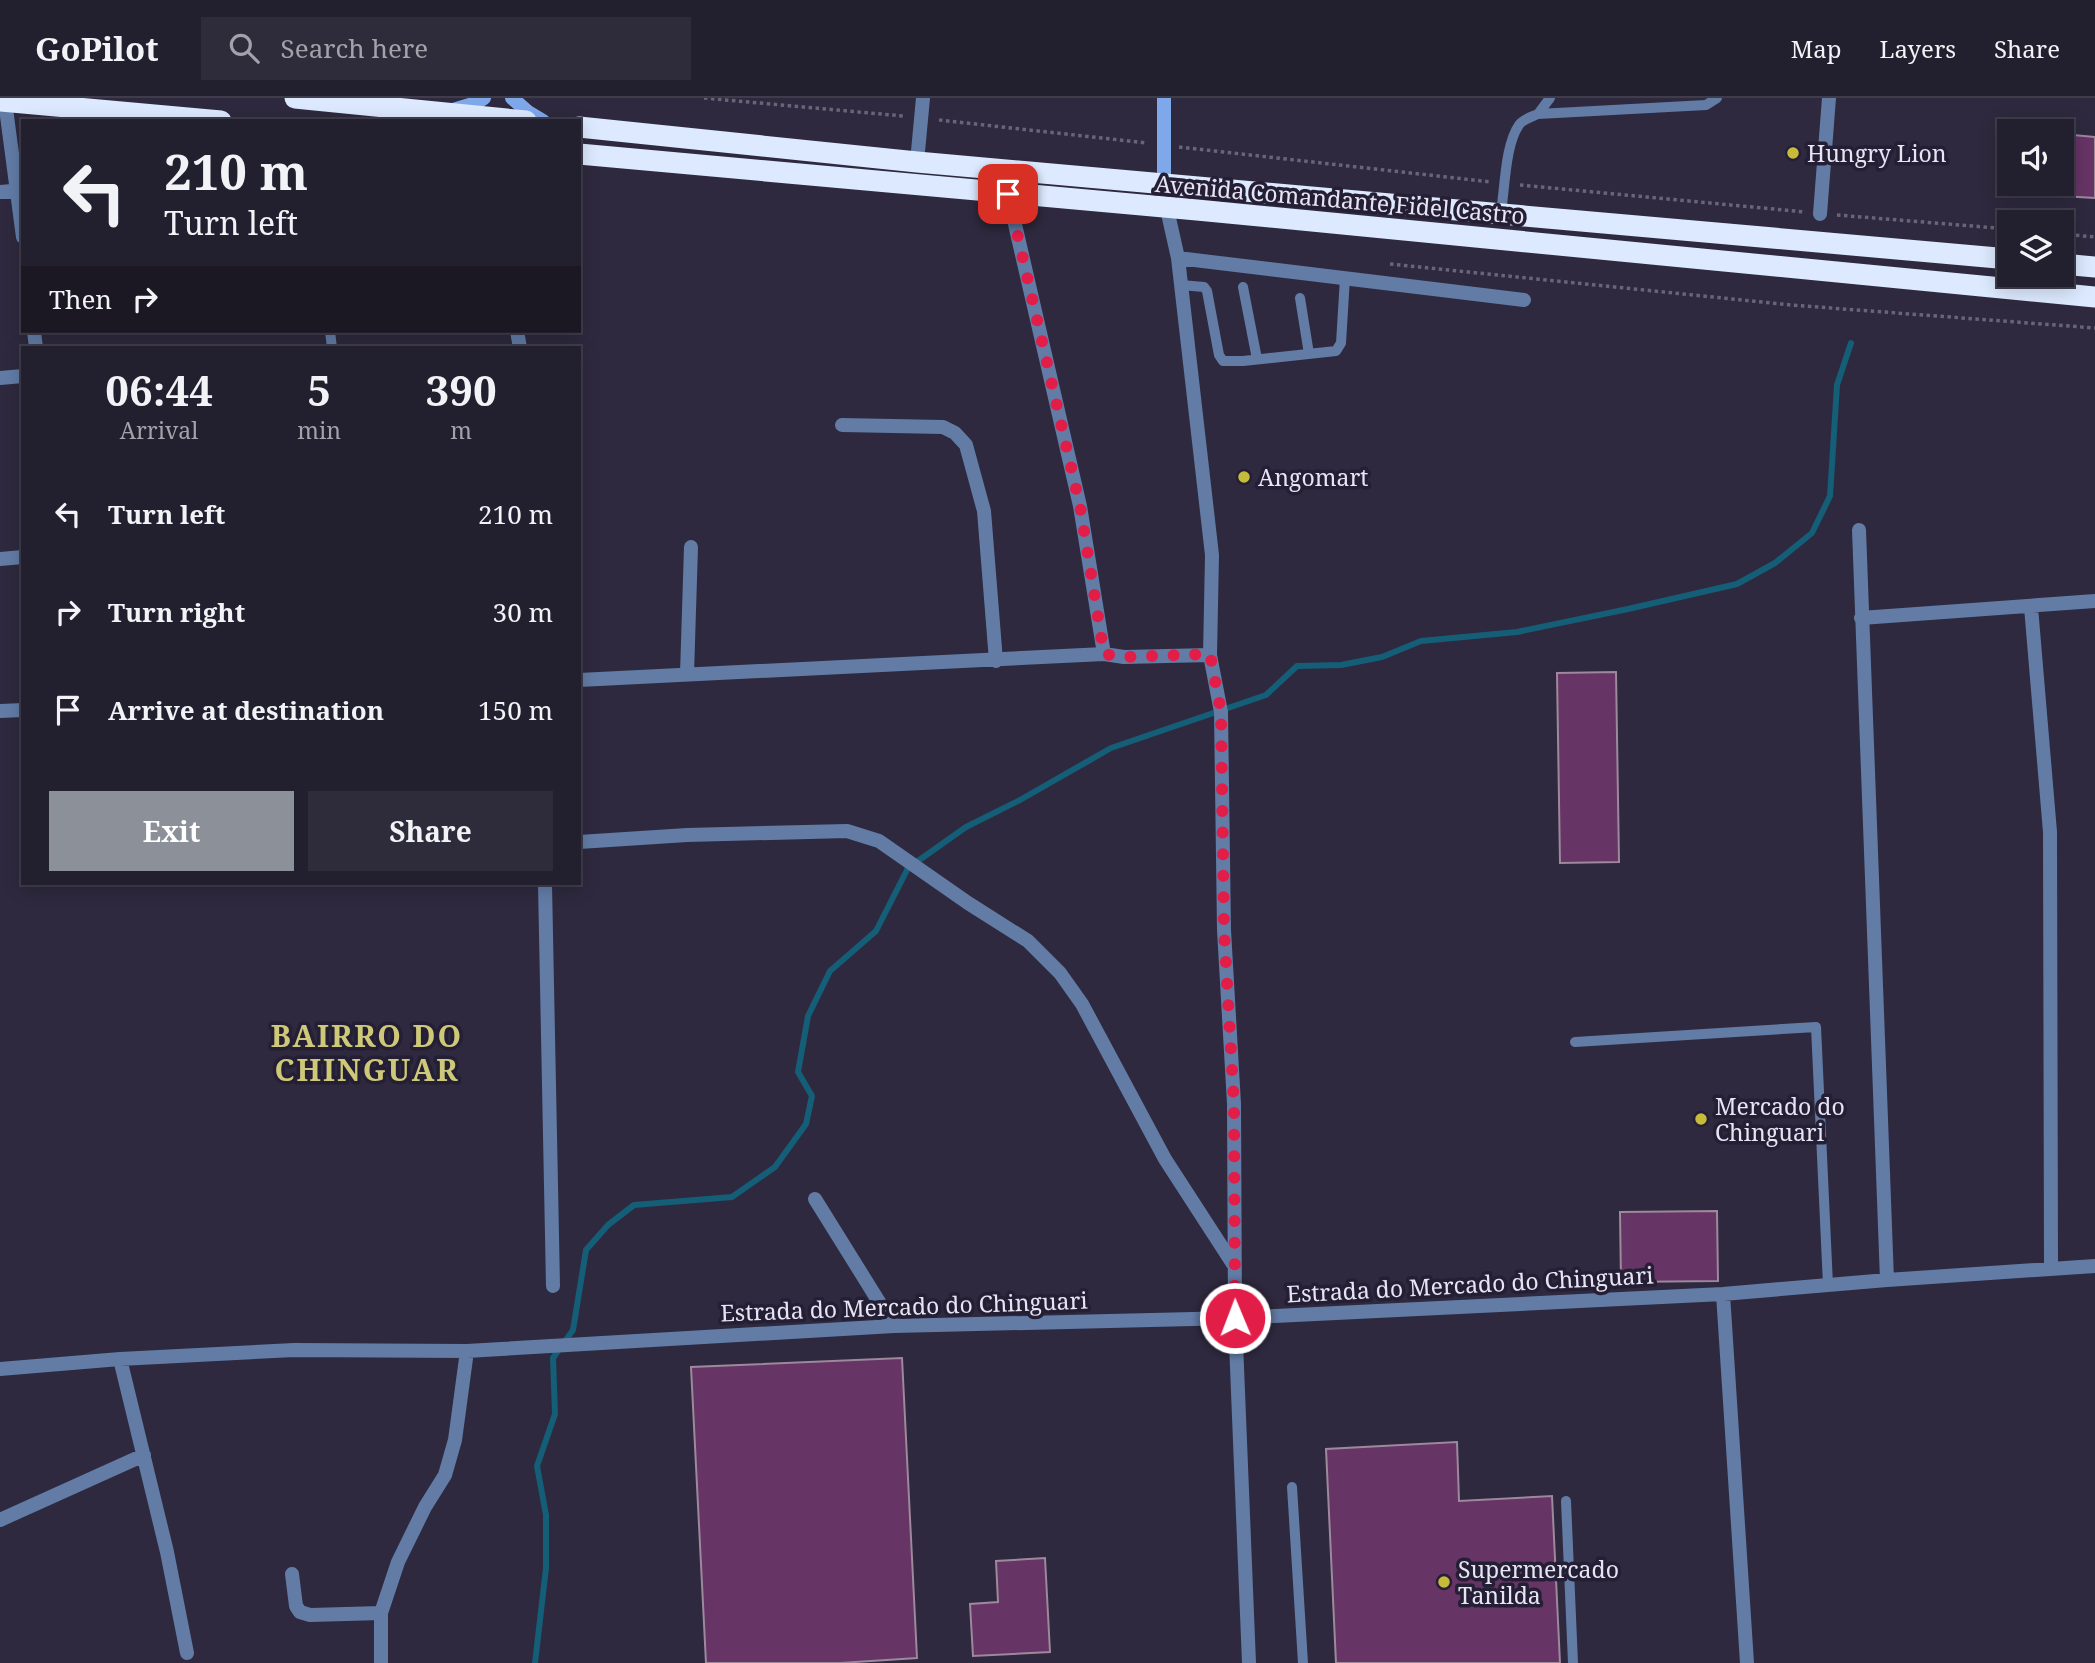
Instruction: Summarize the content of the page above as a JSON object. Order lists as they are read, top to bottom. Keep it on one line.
{"streets":{"highway":["Avenida Comandante Fidel Castro"],"street":["Estrada do Mercado do Chinguari"]},"districts":["BAIRRO DO CHINGUAR"],"places":["Hungry Lion","Angomart","Mercado do Chinguari","Supermercado Tanilda"],"page":{"header":"GoPilot","search":"Search here","nav":["Map","Layers","Share"],"turn":["210 m","Turn left"],"then":"Then","eta":["06:44","Arrival","5","min","390","m"],"list":[{"name":"Turn left","value":"210 m"},{"name":"Turn right","value":"30 m"},{"name":"Arrive at destination","value":"150 m"}],"buttons":["Exit","Share"]}}
